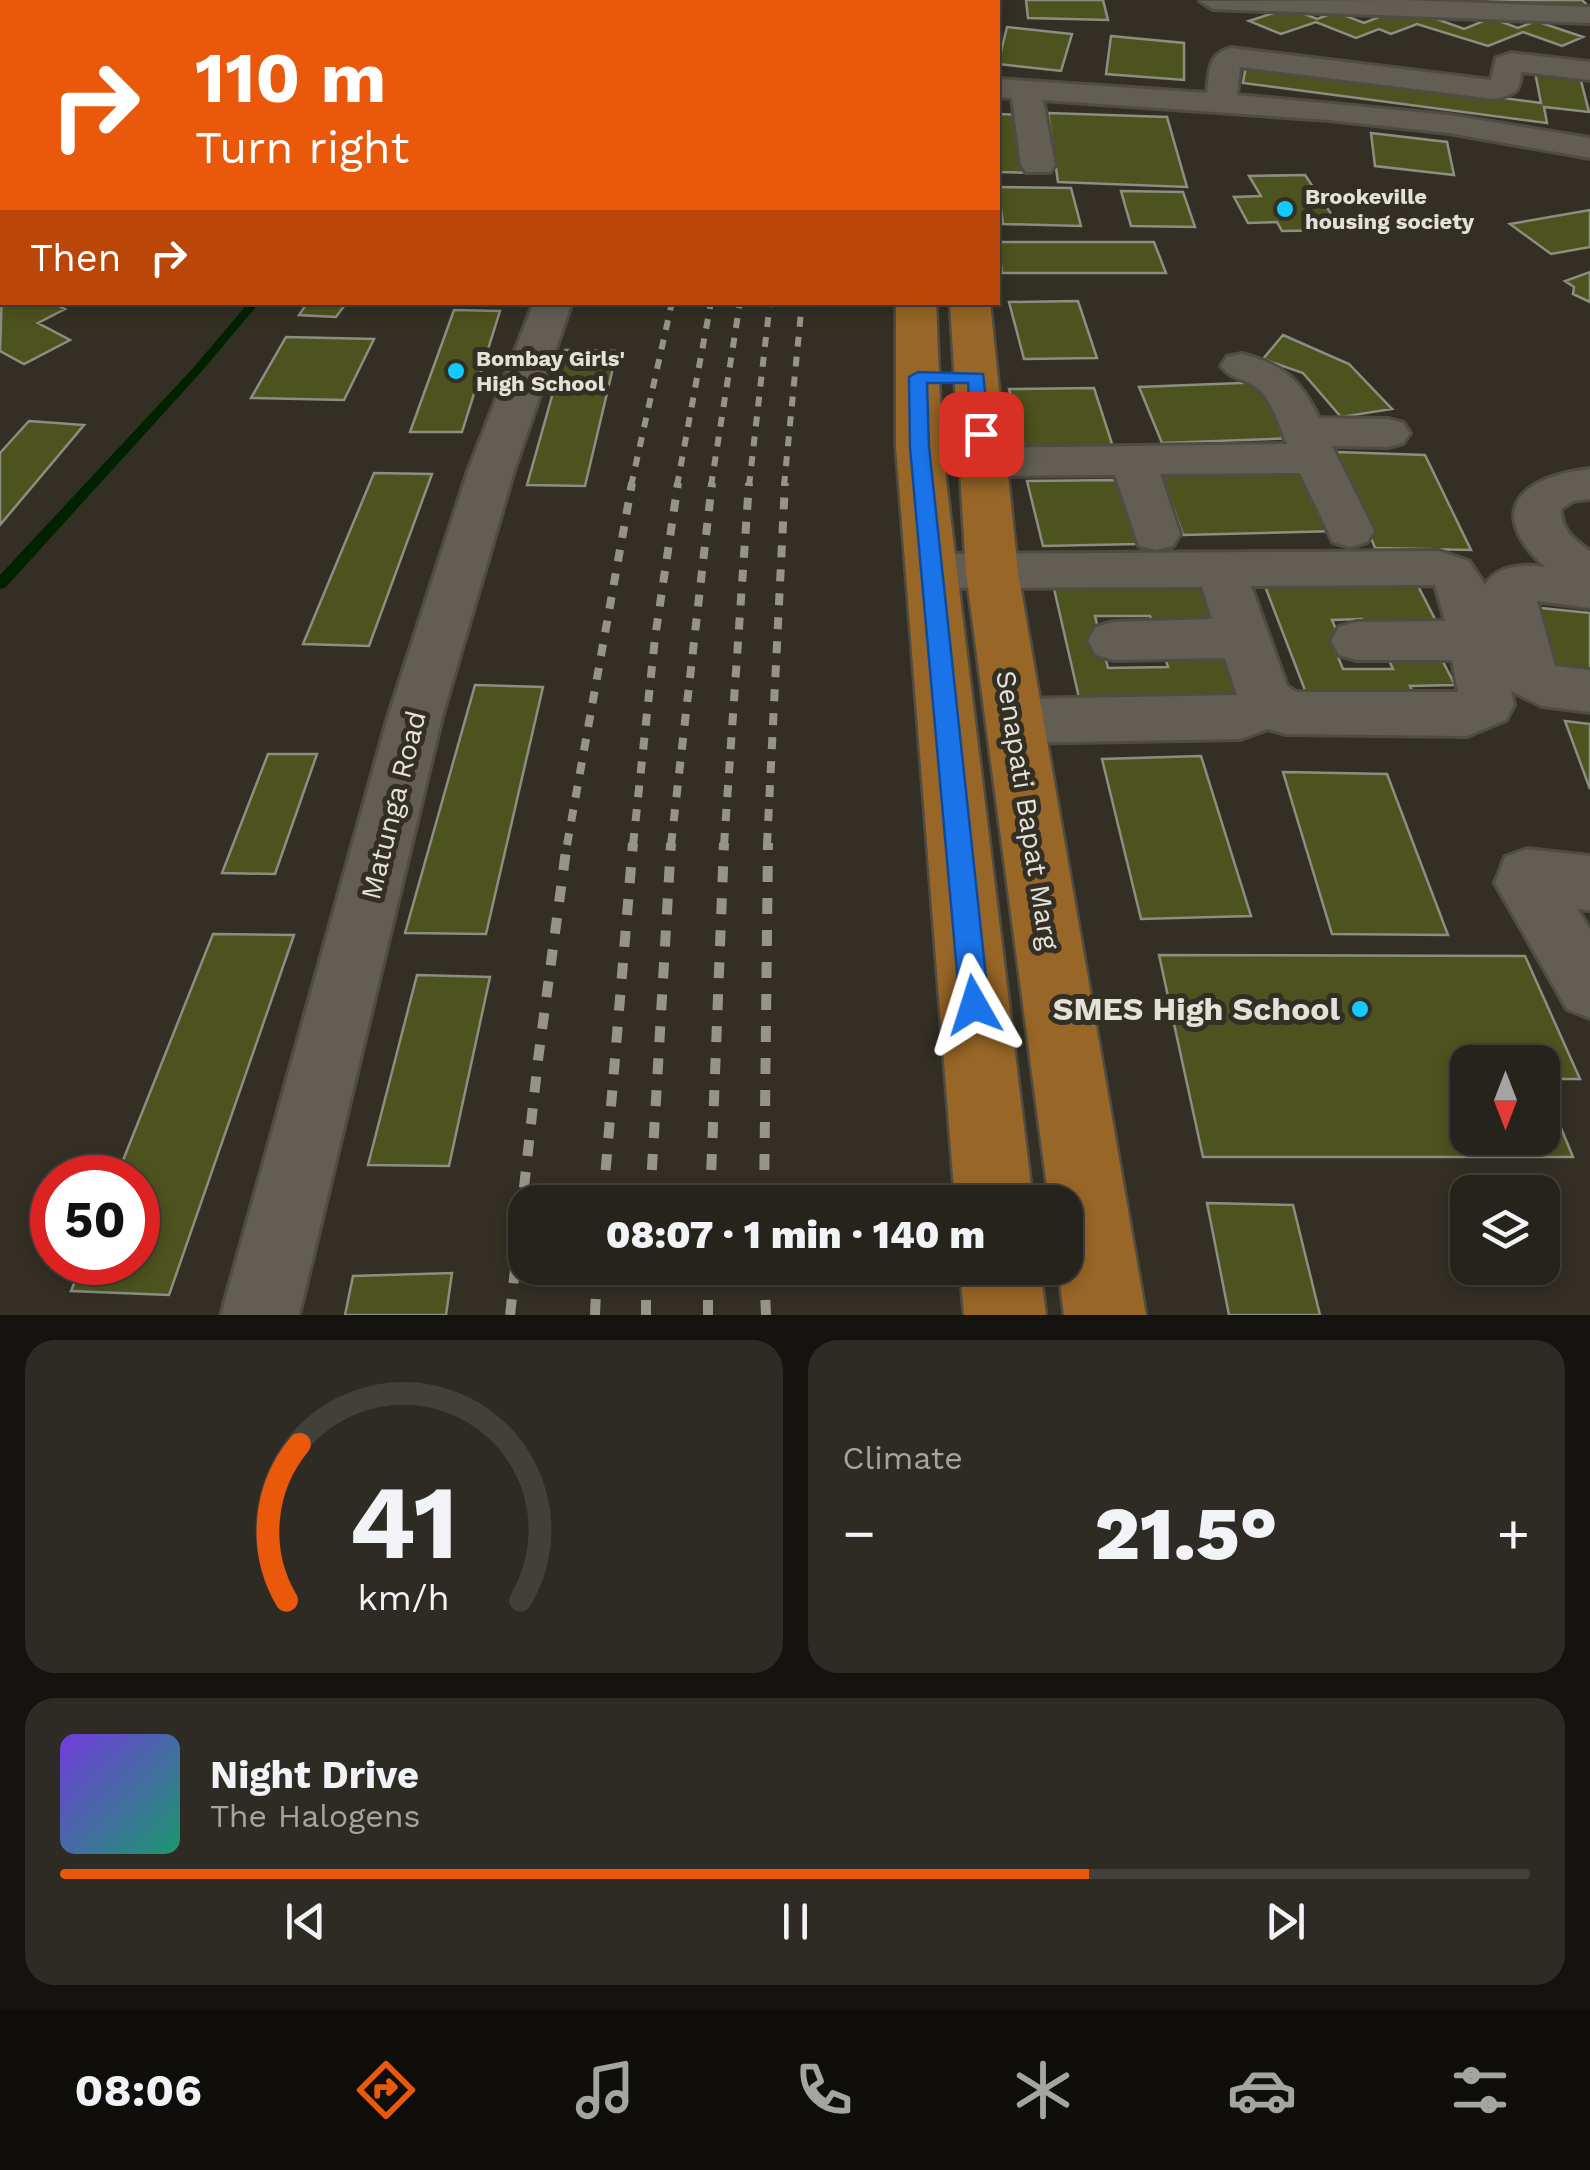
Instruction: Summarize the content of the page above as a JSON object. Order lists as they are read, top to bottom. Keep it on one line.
{"streets":{"main road":["Senapati Bapat Marg"],"street":["Matunga Road"]},"places":["Brookeville housing society","Bombay Girls' High School","SMES High School"],"north":"bottom","page":{"turn":["110 m","Turn right"],"then":"Then","limit":"50","trip":"08:07 · 1 min · 140 m","tile":"Climate","heat":["−","21.5°","+"],"song":["Night Drive","The Halogens"],"tabs":"08:06","gauge":["41","km/h"]}}
